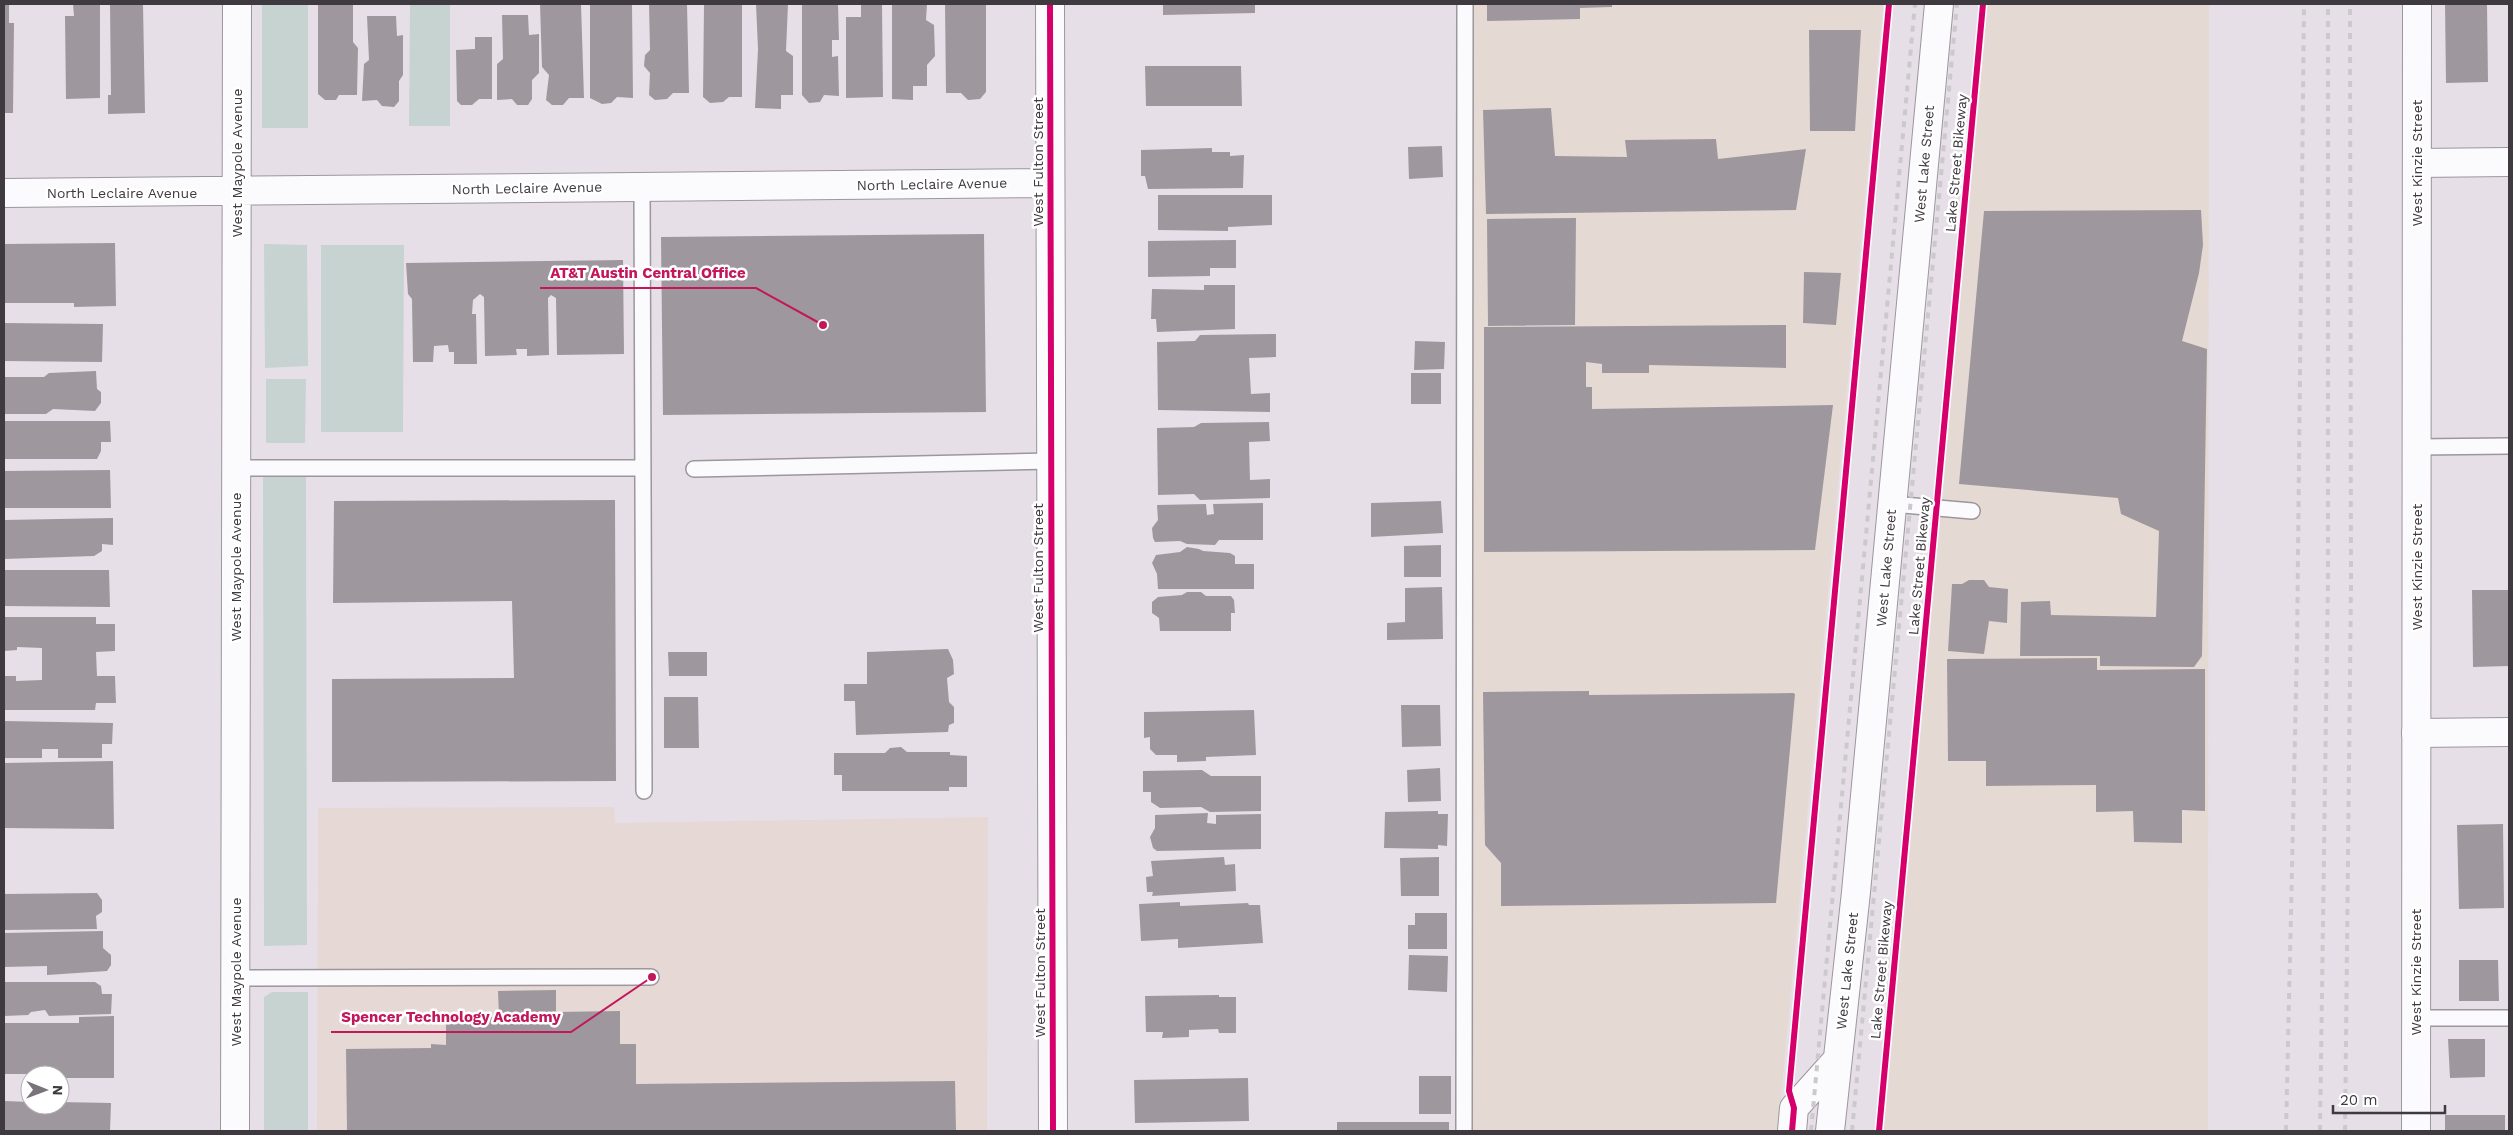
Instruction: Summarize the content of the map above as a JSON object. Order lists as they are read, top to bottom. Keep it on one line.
{"streets":{"street":["West Fulton Street","West Maypole Avenue","West Kinzie Street","West Lake Street","North Leclaire Avenue"],"cycle path":["Lake Street Bikeway"]},"crossings":[["West Fulton Street","North Leclaire Avenue"],["West Maypole Avenue","North Leclaire Avenue"]],"places":["AT&T Austin Central Office","Spencer Technology Academy"],"scale_bar":"20 m","north":"right"}
